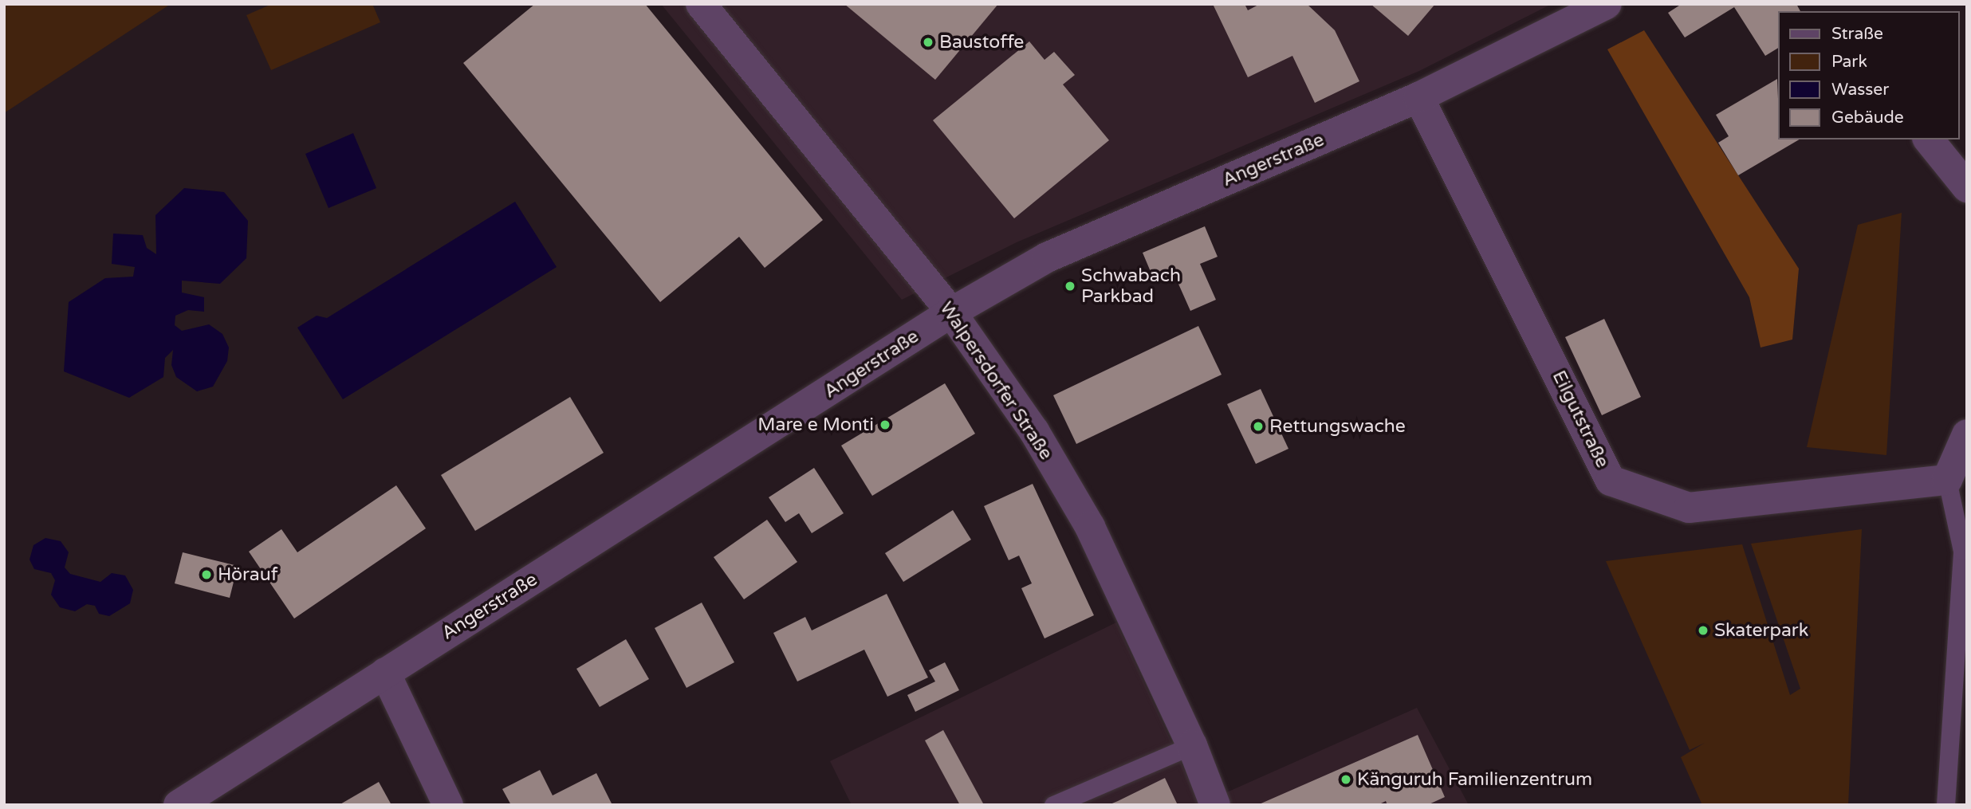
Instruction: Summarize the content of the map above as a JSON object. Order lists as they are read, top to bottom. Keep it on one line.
{"streets":{"street":["Angerstraße","Walpersdorfer Straße","Eilgutstraße"]},"crossings":[["Angerstraße","Walpersdorfer Straße"],["Angerstraße","Eilgutstraße"]],"places":["Baustoffe","Schwabach Parkbad","Mare e Monti","Rettungswache","Hörauf","Skaterpark","Känguruh Familienzentrum"],"legend":["Straße","Park","Wasser","Gebäude"]}
